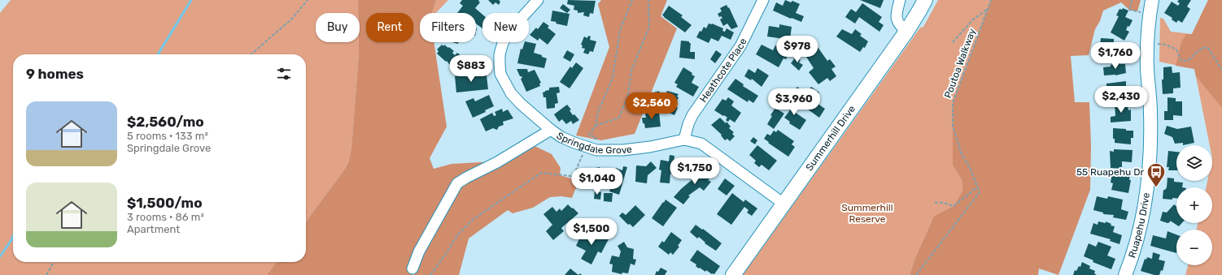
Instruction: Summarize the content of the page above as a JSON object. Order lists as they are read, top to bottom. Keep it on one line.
{"streets":{"main road":["Summerhill Drive"],"street":["Heathcote Place","Springdale Grove","Ruapehu Drive"],"path":["Poutoa Walkway"]},"crossings":[["Heathcote Place","Springdale Grove"],["Summerhill Drive","Springdale Grove"]],"parks":["Summerhill Reserve"],"places":{"bus stop":["55 Ruapehu Dr"]},"page":{"chip":["Buy","Rent","Filters","New"],"price":["$978","$1,760","$883","$2,430","$3,960","$2,560","$1,750","$1,040","$1,500"],"heading":"9 homes","list":[{"name":"$2,560/mo","note":"5 rooms · 133 m² · Springdale Grove"},{"name":"$1,500/mo","note":"3 rooms · 86 m² · Apartment"}],"map_buttons":["+","−"]}}
